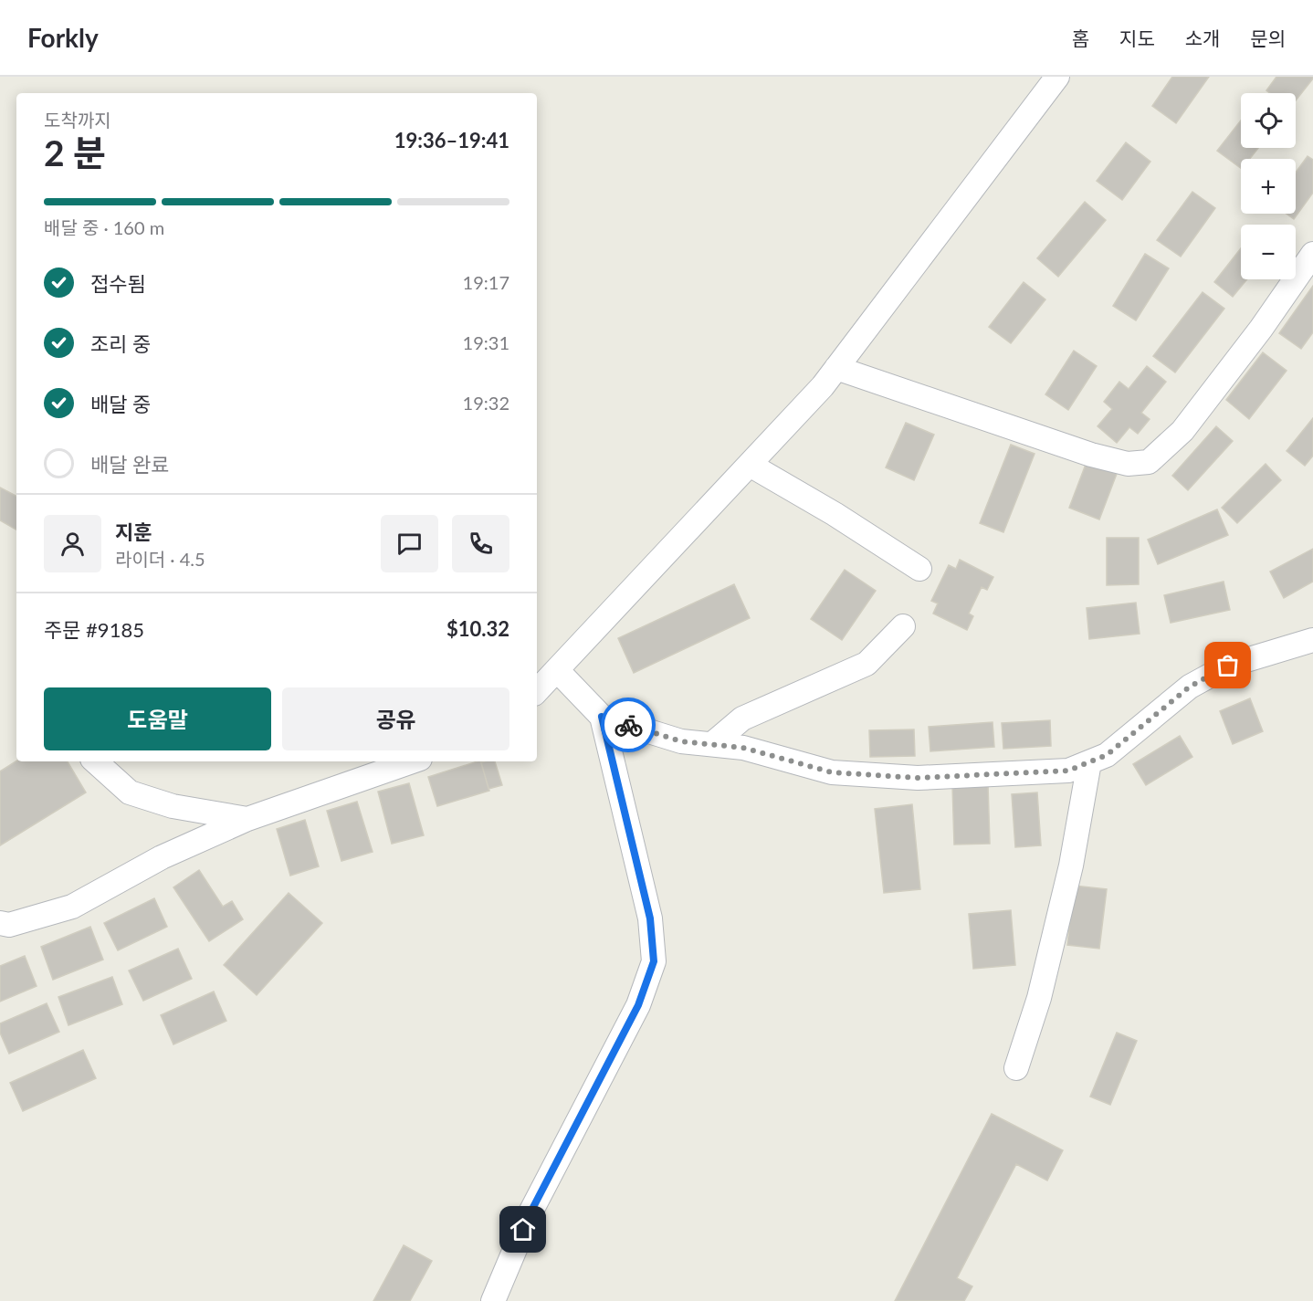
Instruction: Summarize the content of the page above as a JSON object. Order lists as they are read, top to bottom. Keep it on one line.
{"page":{"header":"Forkly","nav":["홈","지도","소개","문의"],"map_buttons":["+","−"],"heading":["2 분","도착까지","19:36–19:41"],"panel":["지훈","라이더 · 4.5","주문 #9185","$10.32"],"bar":"배달 중 · 160 m","list":[["접수됨","19:17"],["조리 중","19:31"],["배달 중","19:32"],"배달 완료"],"buttons":["도움말","공유"]}}
